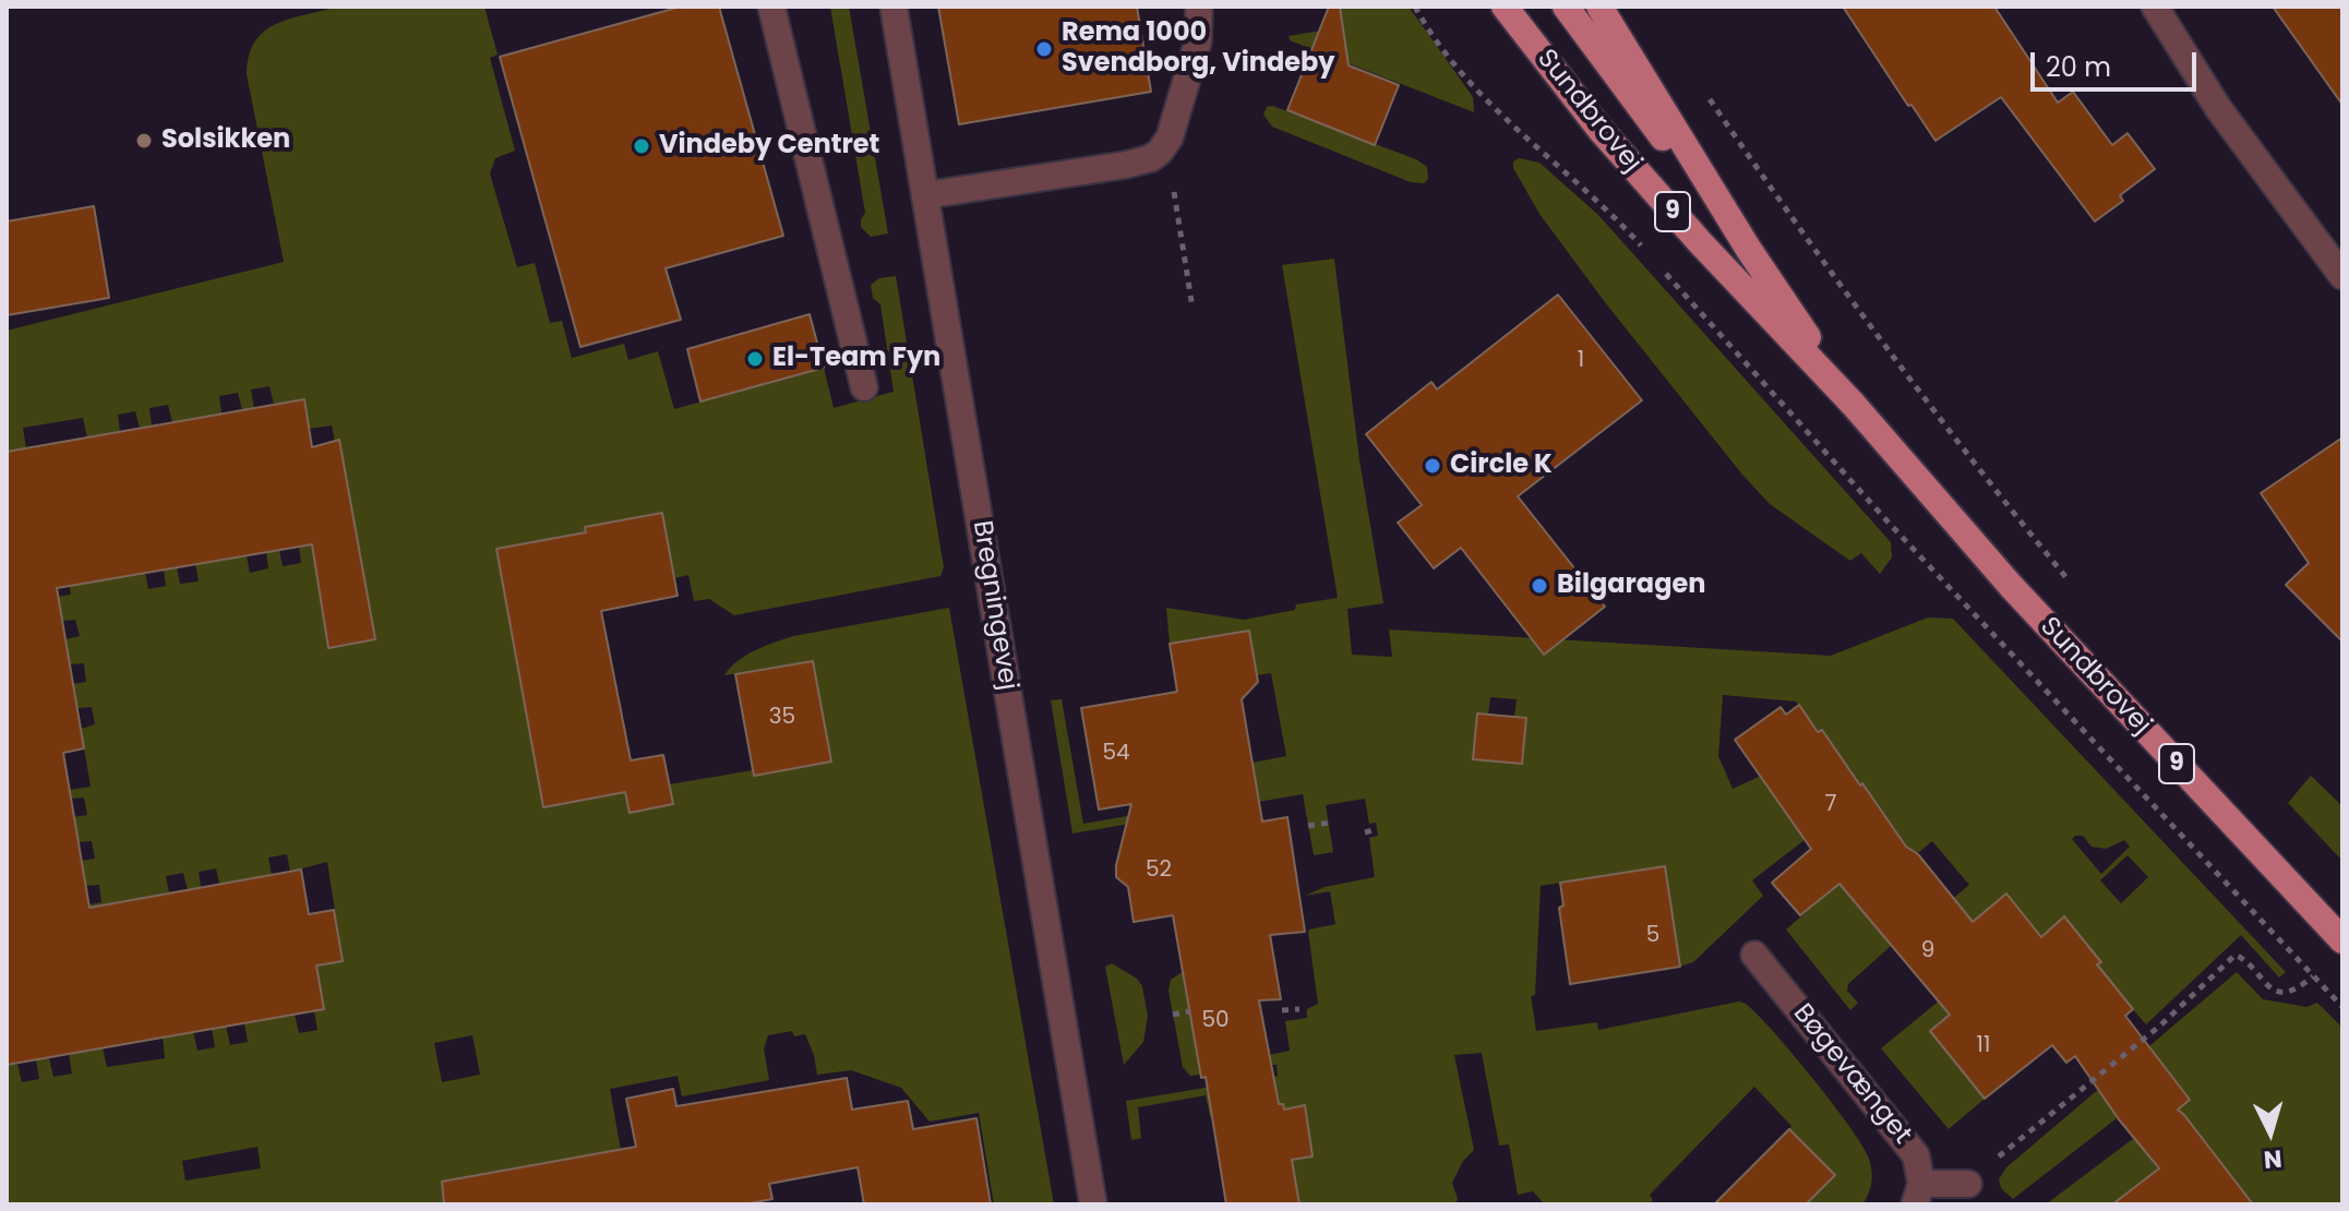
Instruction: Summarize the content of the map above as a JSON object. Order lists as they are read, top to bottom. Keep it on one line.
{"streets":{"main road":["Sundbrovej","9"],"street":["Bregningevej","Bøgevænget"]},"places":["Rema 1000 Svendborg, Vindeby","Solsikken","Vindeby Centret","El-Team Fyn","Circle K","Bilgaragen"],"house_numbers":["1","35","54","7","52","5","9","50","11"],"scale_bar":"20 m","north":"bottom"}
